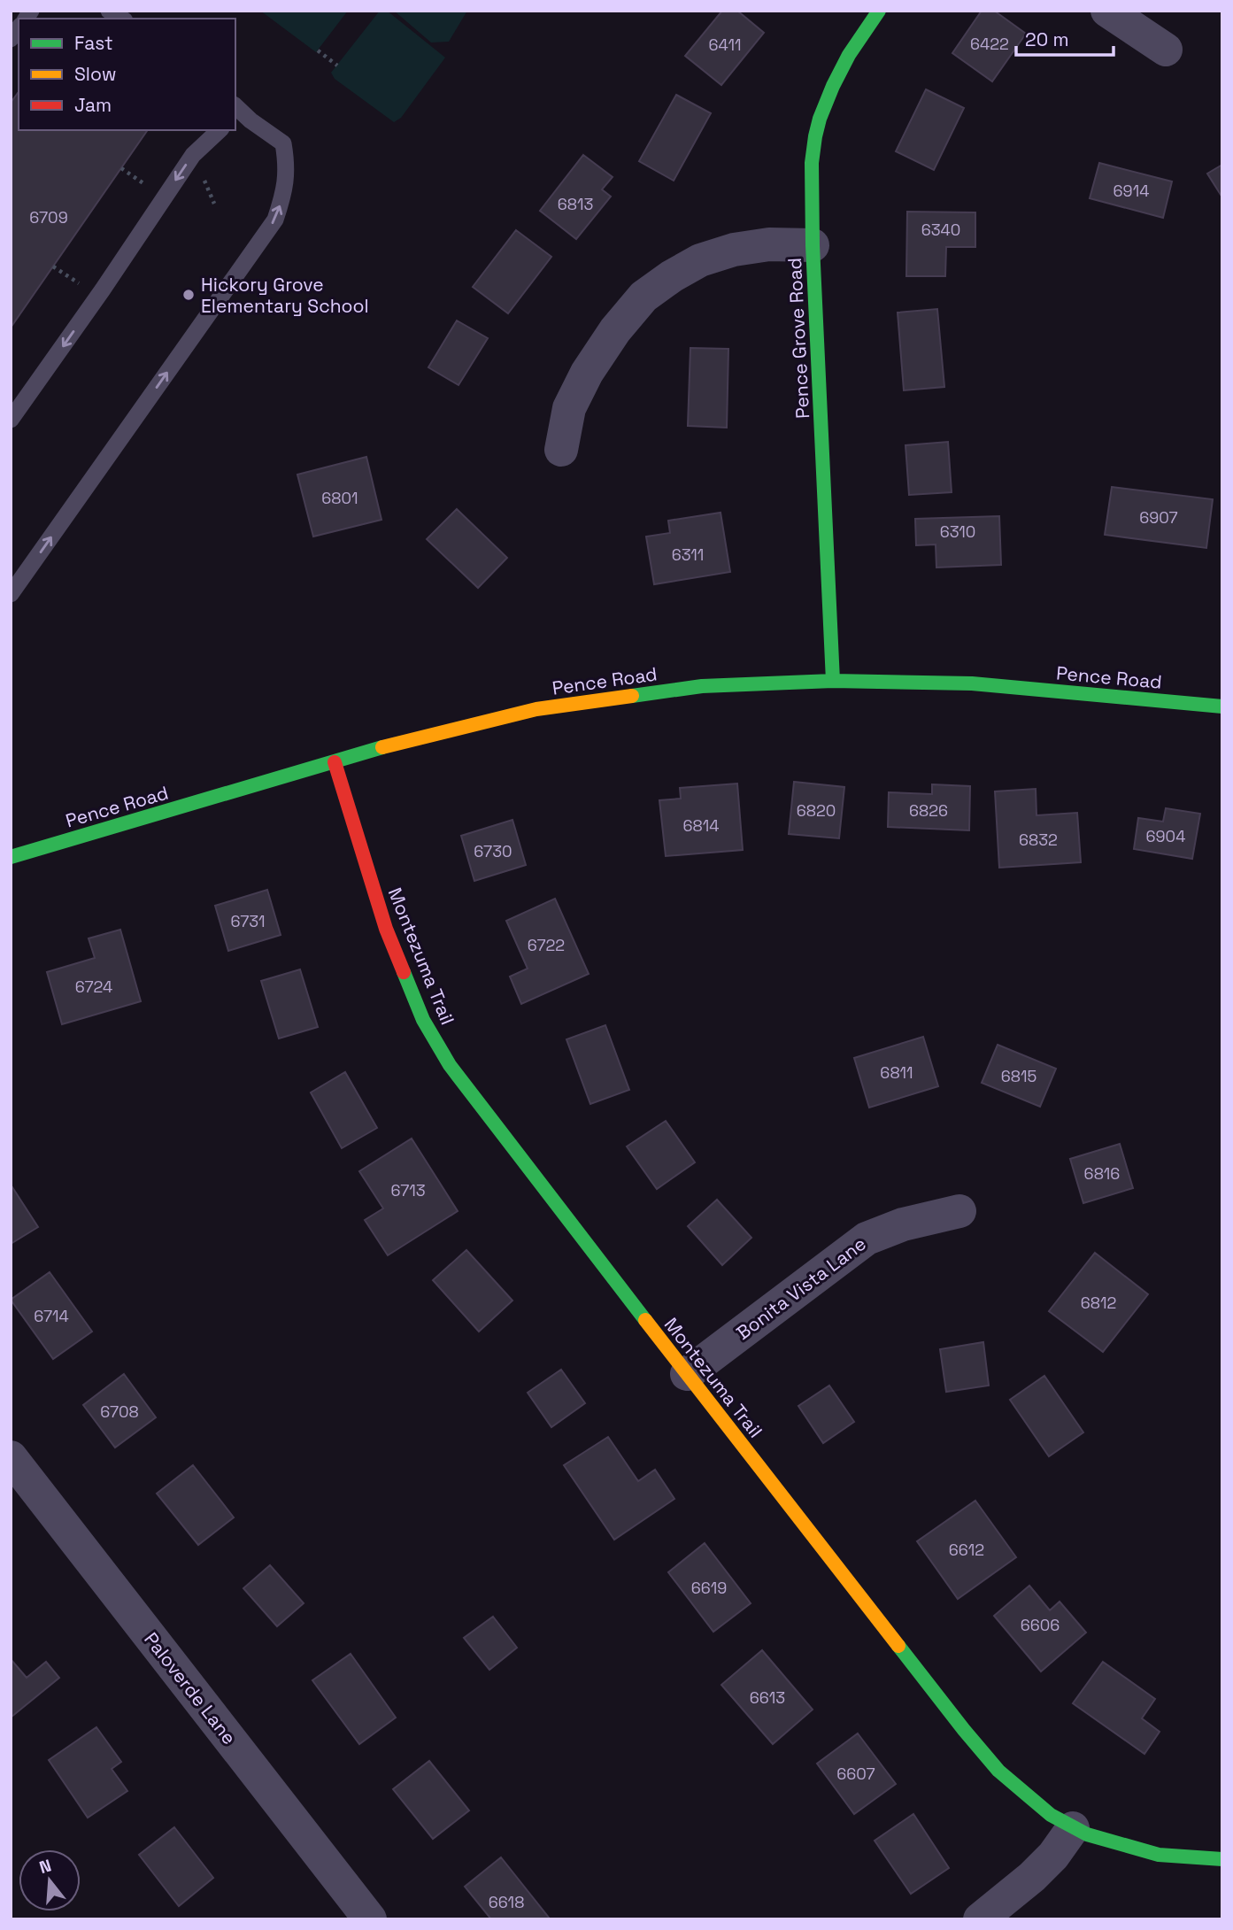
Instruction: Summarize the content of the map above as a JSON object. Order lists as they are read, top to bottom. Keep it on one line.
{"streets":{"street":["Pence Grove Road","Pence Road","Montezuma Trail","Bonita Vista Lane","Paloverde Lane"]},"crossings":[["Pence Grove Road","Pence Road"],["Pence Road","Montezuma Trail"],["Montezuma Trail","Bonita Vista Lane"]],"places":["Hickory Grove Elementary School"],"house_numbers":["6422","6411","6914","6813","6709","6340","6801","6907","6310","6311","6820","6826","6814","6904","6832","6730","6731","6722","6724","6811","6815","6816","6713","6812","6714","6708","6612","6619","6606","6613","6607","6618"],"legend":["Fast","Slow","Jam"],"scale_bar":"20 m","north":"top"}
